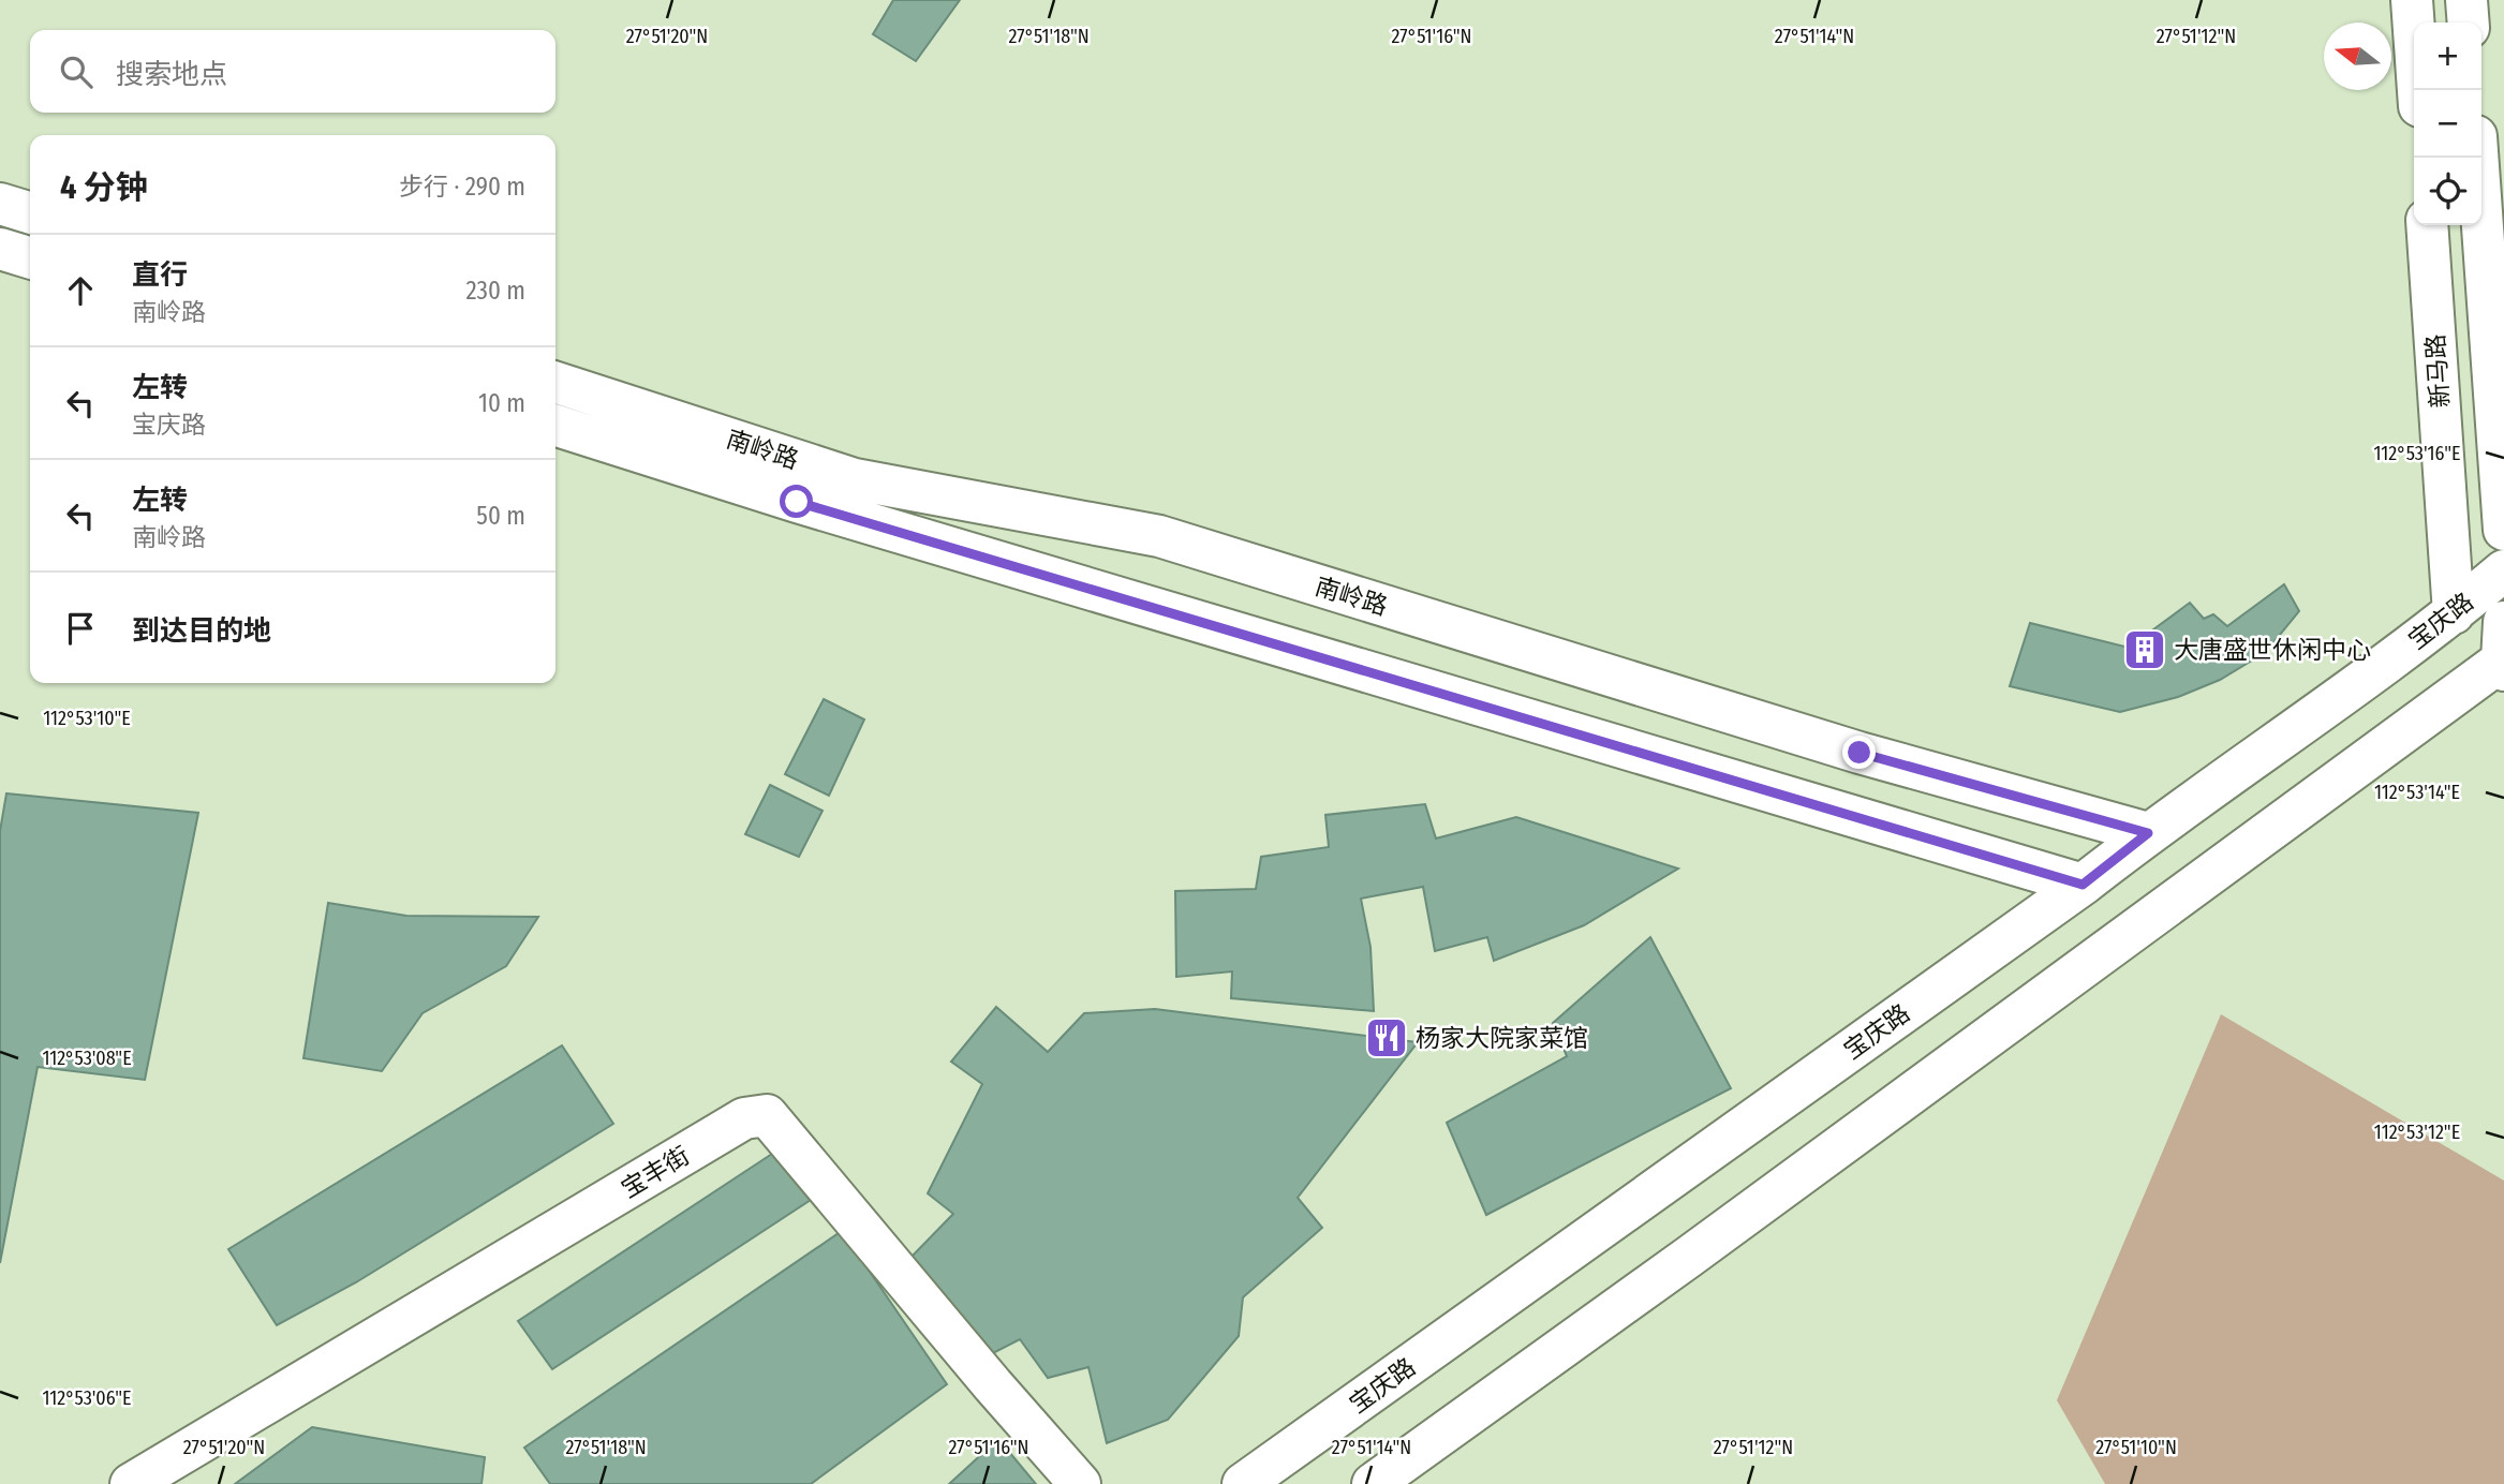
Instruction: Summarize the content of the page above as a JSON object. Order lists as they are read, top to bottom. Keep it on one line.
{"streets":{"street":["新马路","南岭路","宝庆路","宝丰街"]},"crossings":[["新马路","宝庆路"],["南岭路","宝庆路"]],"places":{"building":["大唐盛世休闲中心"],"restaurant":["杨家大院家菜馆"]},"north":"left","page":{"map_buttons":["+","−"],"search":"搜索地点","heading":["4 分钟","步行 · 290 m"],"list":[["直行","南岭路","230 m"],["左转","宝庆路","10 m"],["左转","南岭路","50 m"],"到达目的地"]},"coordinates":["27°51'20\"N","27°51'18\"N","27°51'16\"N","27°51'14\"N","27°51'12\"N","112°53'16\"E","112°53'10\"E","112°53'14\"E","112°53'08\"E","112°53'12\"E","112°53'06\"E","27°51'10\"N"]}
